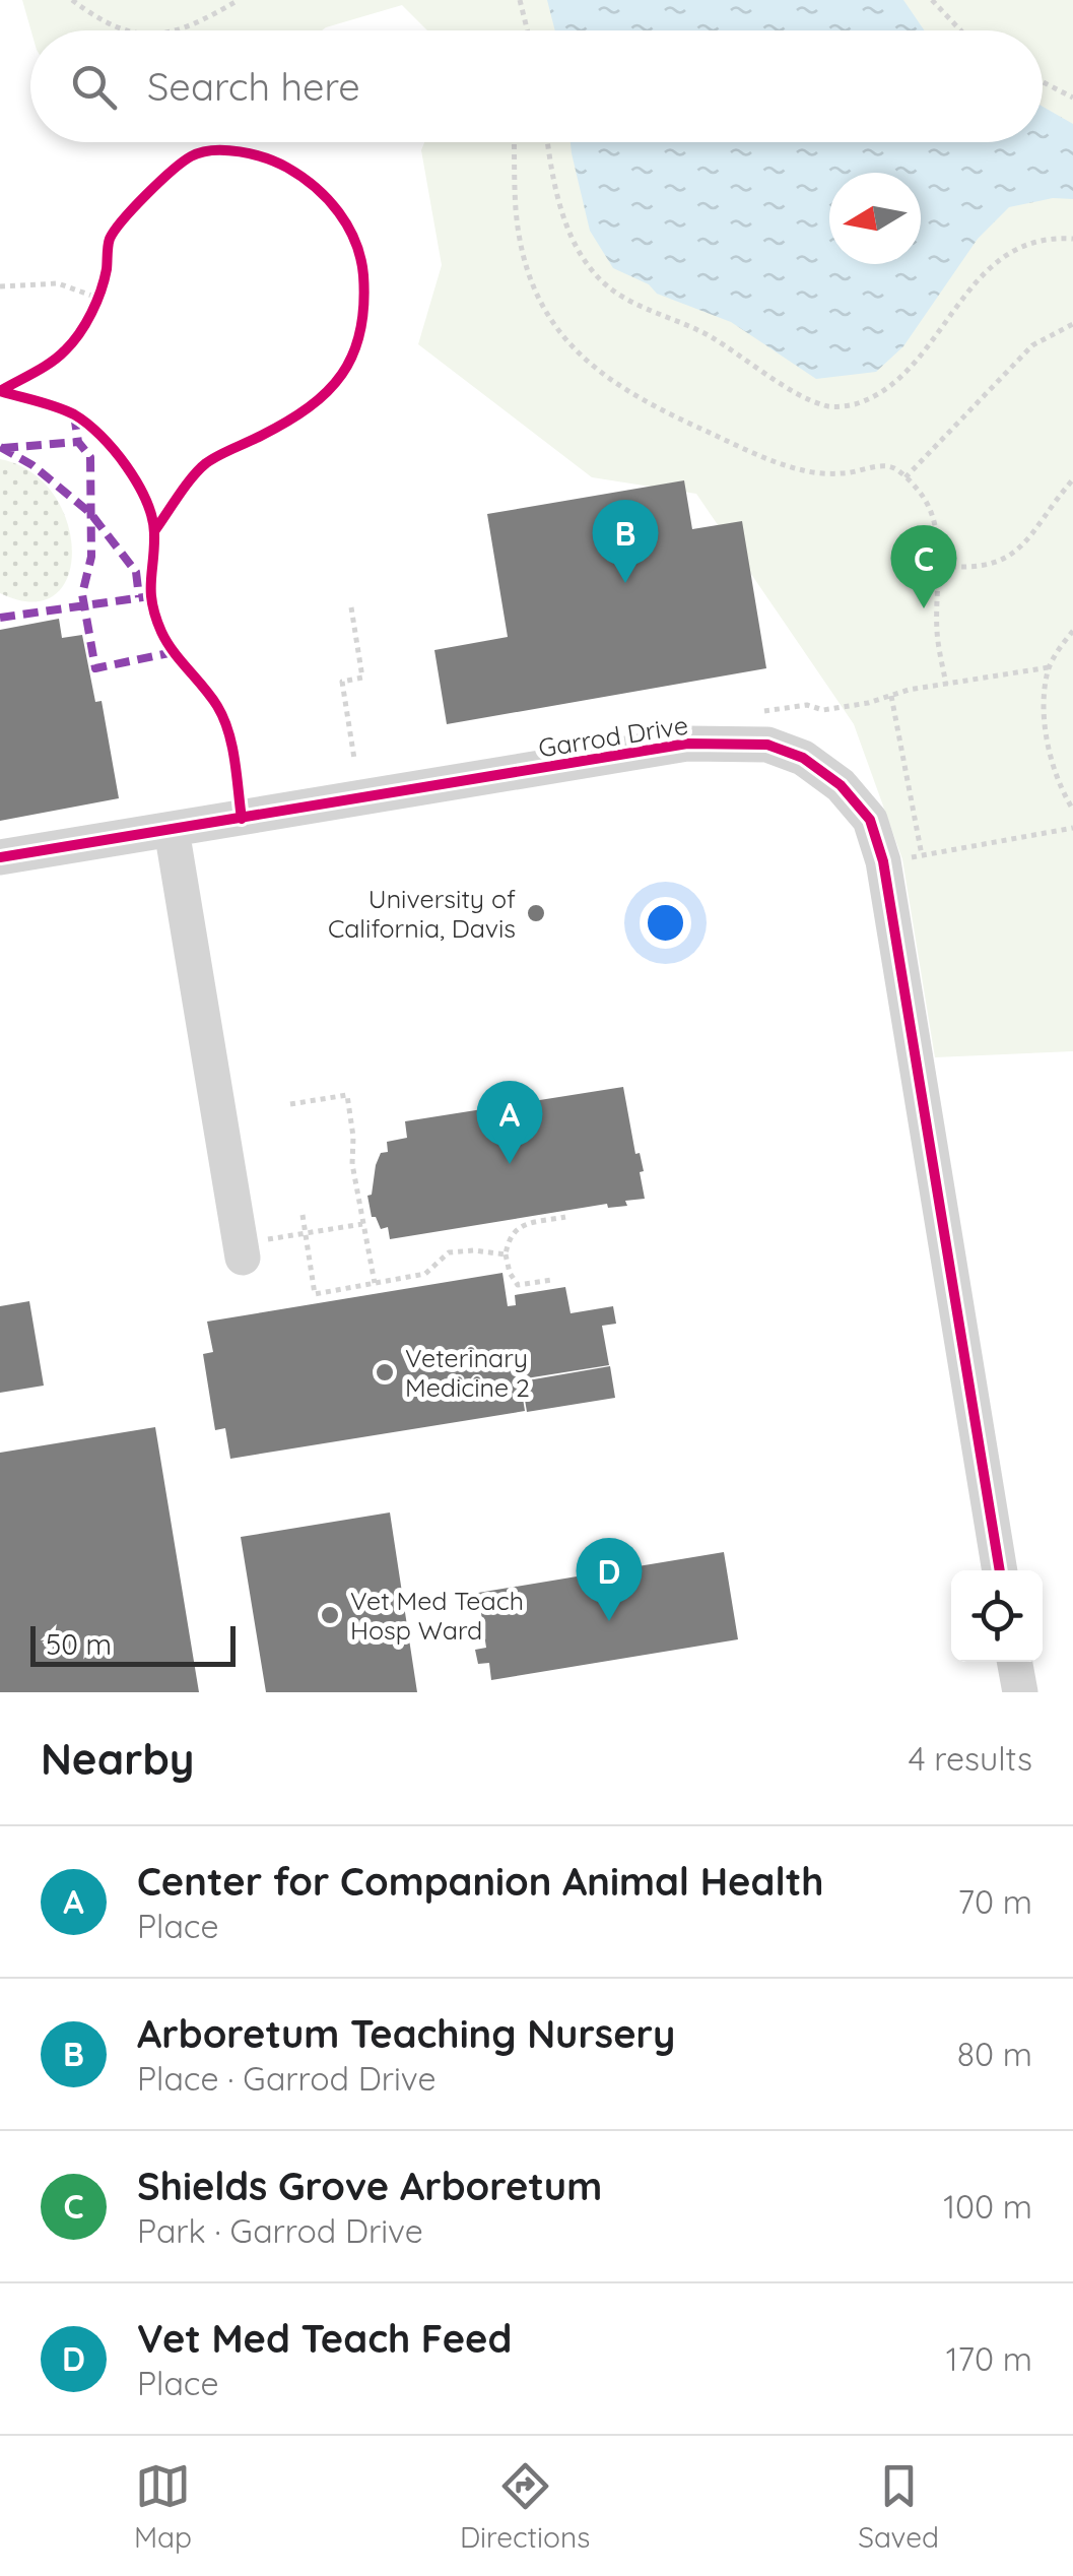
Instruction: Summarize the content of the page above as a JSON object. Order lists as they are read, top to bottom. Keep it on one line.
{"streets":{"street":["Garrod Drive"]},"places":["University of California, Davis","Veterinary Medicine 2","Vet Med Teach Hosp Ward"],"scale_bar":"50 m","north":"left","page":{"search":"Search here","pins":["B","C","A","D"],"scale":"50 m","heading":["Nearby","4 results"],"list":[{"mark":"A","name":"Center for Companion Animal Health","note":"Place","value":"70 m"},{"mark":"B","name":"Arboretum Teaching Nursery","note":"Place · Garrod Drive","value":"80 m"},{"mark":"C","name":"Shields Grove Arboretum","note":"Park · Garrod Drive","value":"100 m"},{"mark":"D","name":"Vet Med Teach Feed","note":"Place","value":"170 m"}],"nav":["Map","Directions","Saved"]}}
